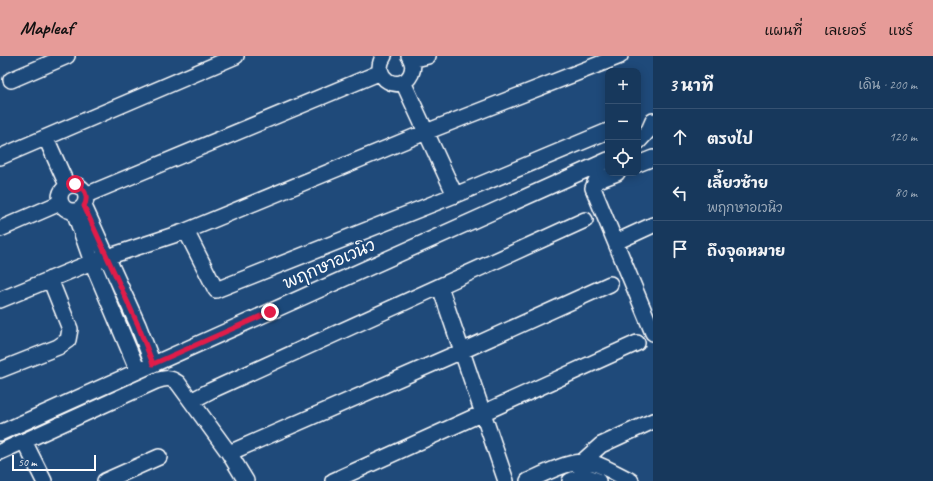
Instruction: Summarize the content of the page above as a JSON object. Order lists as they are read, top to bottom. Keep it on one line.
{"streets":{"street":["พฤกษาอเวนิว"]},"scale_bar":"50 m","page":{"header":"Mapleaf","nav":["แผนที่","เลเยอร์","แชร์"],"heading":["3 นาที","เดิน · 200 m"],"map_buttons":["+","−"],"list":[["ตรงไป","120 m"],["เลี้ยวซ้าย","พฤกษาอเวนิว","80 m"],"ถึงจุดหมาย"],"scale":"50 m"}}
